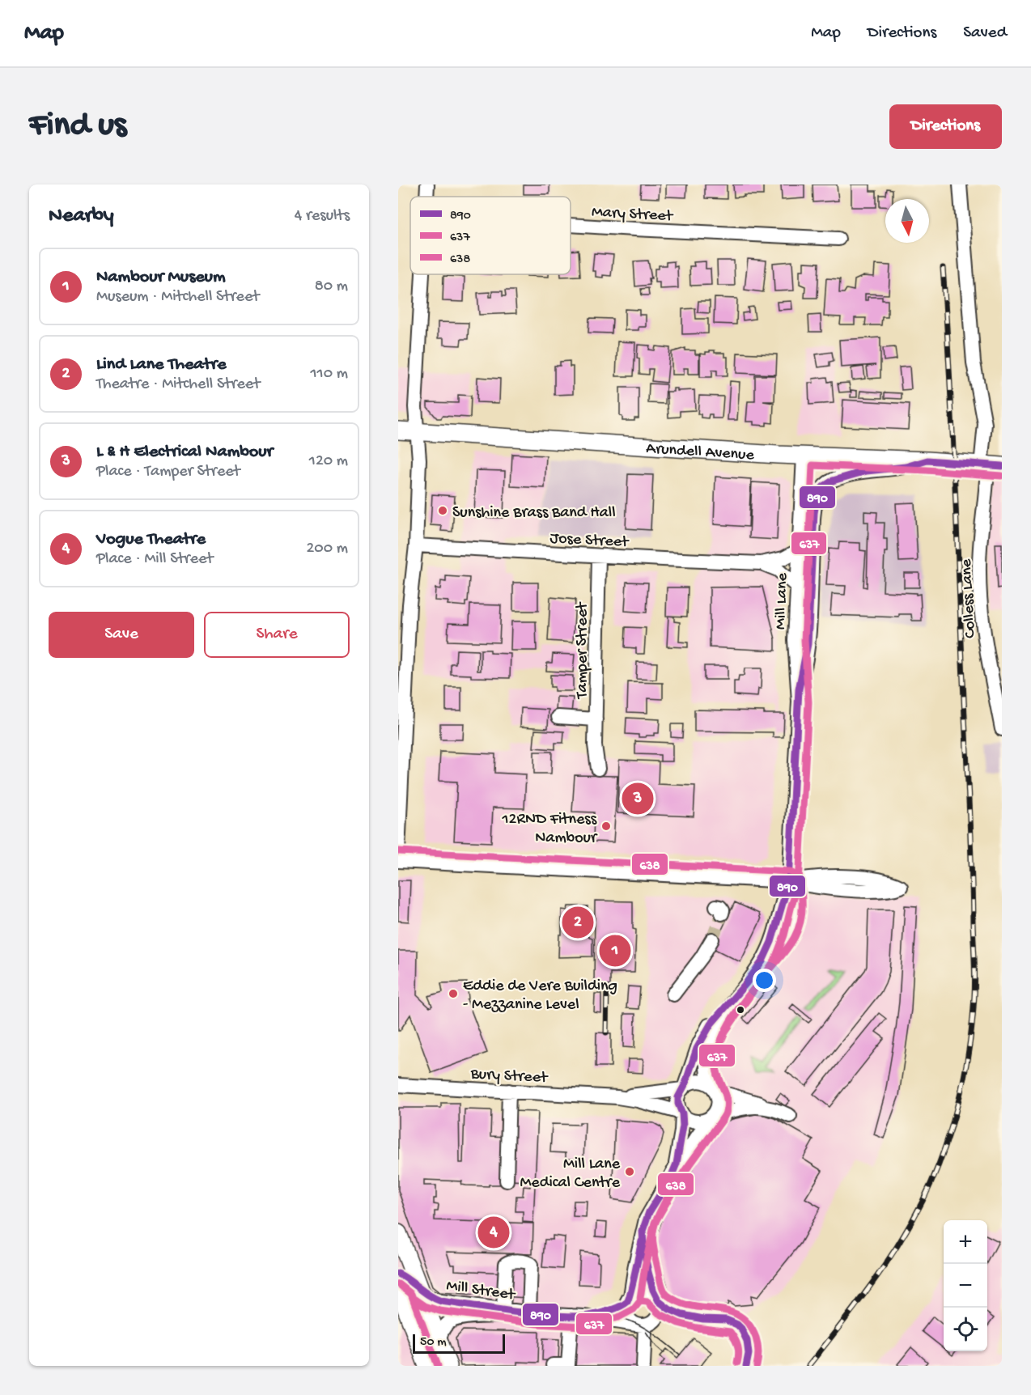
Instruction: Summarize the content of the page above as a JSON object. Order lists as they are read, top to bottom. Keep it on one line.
{"streets":{"main road":["Arundell Avenue"],"street":["Mary Street","Jose Street","Colless Lane","Mill Lane","Tamper Street","Bury Street","Mill Street"]},"crossings":[["Arundell Avenue","Colless Lane"],["Arundell Avenue","Mill Lane"],["Jose Street","Mill Lane"],["Jose Street","Tamper Street"],["Mill Lane","Bury Street"]],"places":["Sunshine Brass Band Hall","12RND Fitness Nambour","Eddie de Vere Building - Mezzanine Level","Mill Lane Medical Centre"],"lines":["transit line 890","transit line 637","transit line 638"],"legend":["890","637","638"],"scale_bar":"50 m","north":"bottom","page":{"header":"Map","nav":["Map","Directions","Saved"],"buttons":["Directions",["Save","Share"]],"title":"Find us","heading":["Nearby","4 results"],"list":[{"mark":"1","name":"Nambour Museum","note":"Museum · Mitchell Street","value":"80 m"},{"mark":"2","name":"Lind Lane Theatre","note":"Theatre · Mitchell Street","value":"110 m"},{"mark":"3","name":"L & H Electrical Nambour","note":"Place · Tamper Street","value":"120 m"},{"mark":"4","name":"Vogue Theatre","note":"Place · Mill Street","value":"200 m"}],"pins":["3","2","1","4"],"map_buttons":["+","−"],"scale":"50 m"}}
